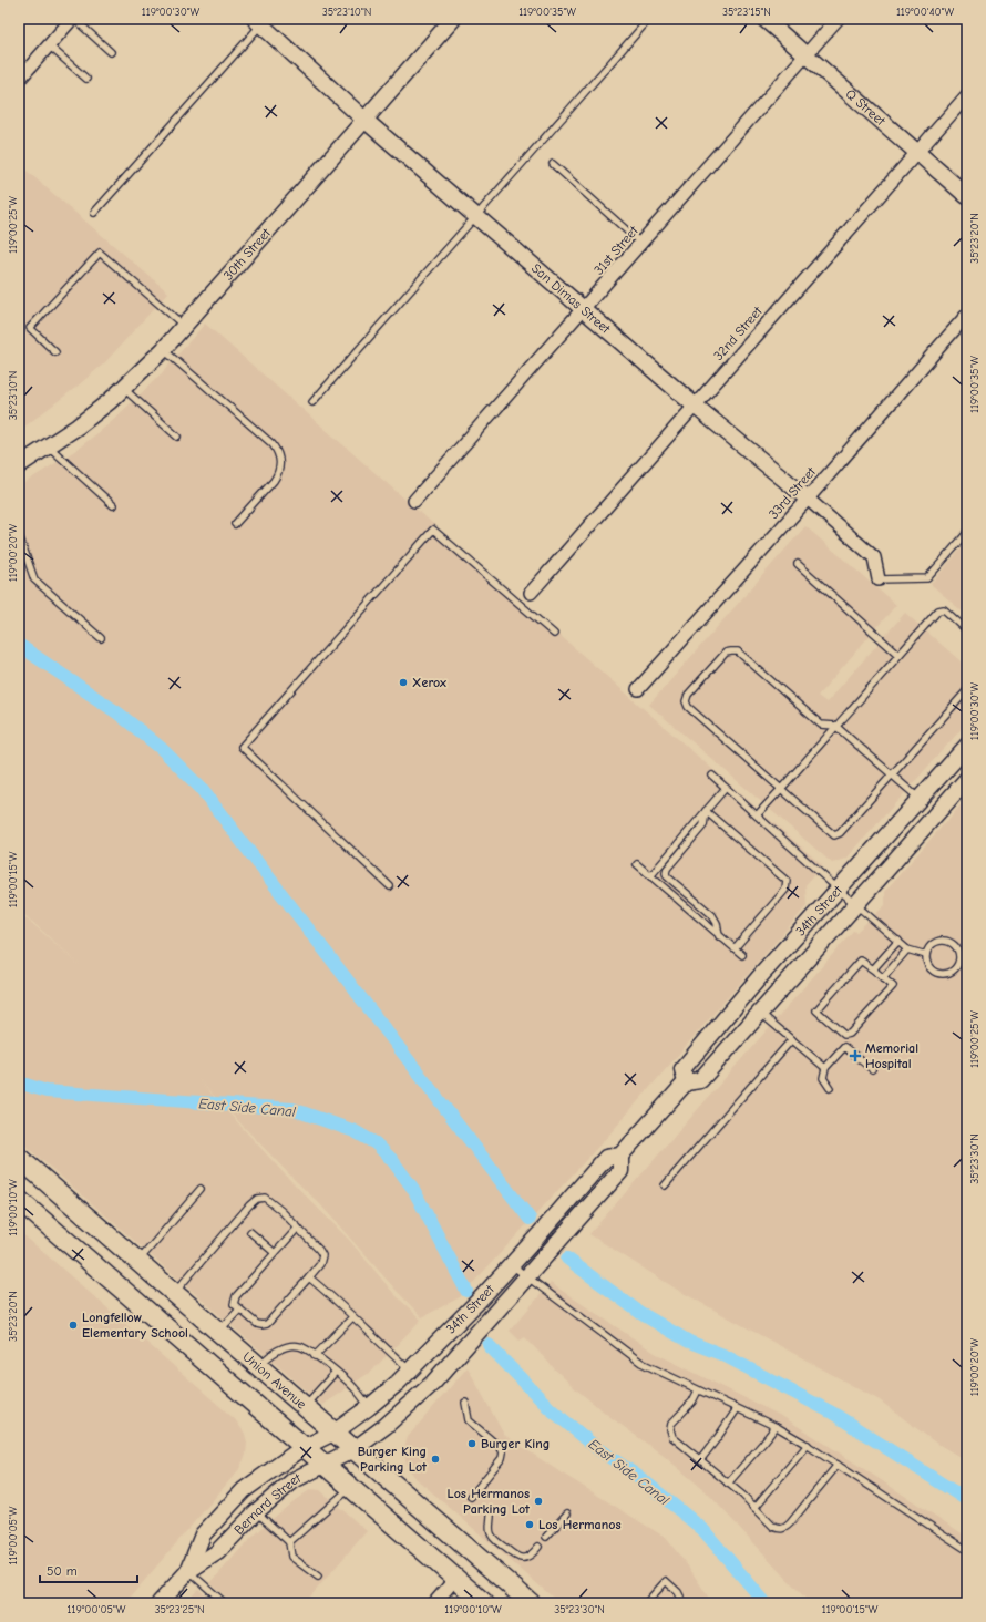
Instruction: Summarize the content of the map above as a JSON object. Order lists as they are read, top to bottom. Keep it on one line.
{"streets":{"main road":["Union Avenue"],"street":["Q Street","31st Street","30th Street","San Dimas Street","32nd Street","33rd Street","34th Street","Bernard Street"]},"crossings":[["Q Street","31st Street"],["Q Street","32nd Street"],["31st Street","San Dimas Street"],["30th Street","San Dimas Street"],["San Dimas Street","32nd Street"],["San Dimas Street","33rd Street"],["34th Street","Union Avenue"],["34th Street","Bernard Street"],["Union Avenue","Bernard Street"]],"water":["East Side Canal"],"places":{"other":["Xerox","Longfellow Elementary School","Burger King","Burger King Parking Lot","Los Hermanos Parking Lot","Los Hermanos"],"health":["Memorial Hospital"]},"scale_bar":"50 m","coordinates":["119°00'30\"W","35°23'10\"N","119°00'35\"W","35°23'15\"N","119°00'40\"W","119°00'25\"W","35°23'20\"N","119°00'20\"W","119°00'15\"W","35°23'30\"N","119°00'10\"W","119°00'05\"W","35°23'25\"N"]}
